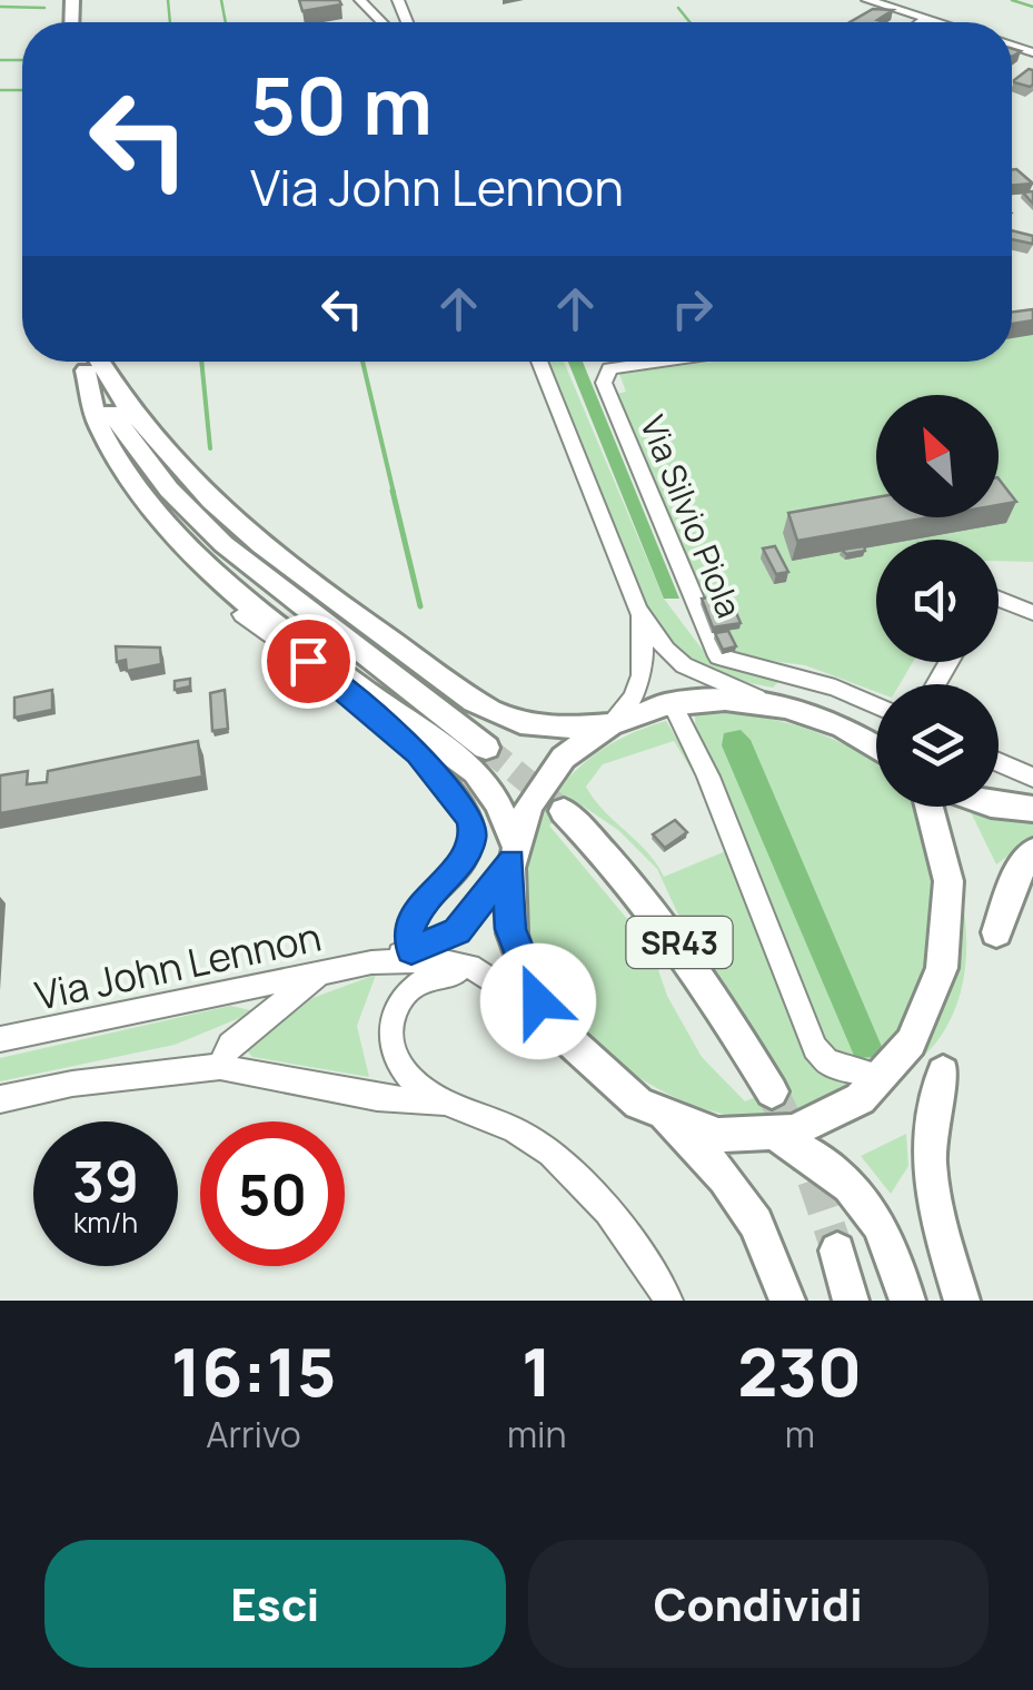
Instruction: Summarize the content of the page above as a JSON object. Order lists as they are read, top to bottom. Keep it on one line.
{"streets":{"main road":["SR43"],"street":["Via Silvio Piola","Via John Lennon"]},"north":"top left","page":{"turn":["50 m","Via John Lennon"],"speed":"39 km/h","limit":"50","eta":["16:15","Arrivo","1","min","230","m"],"buttons":["Esci","Condividi"]}}
